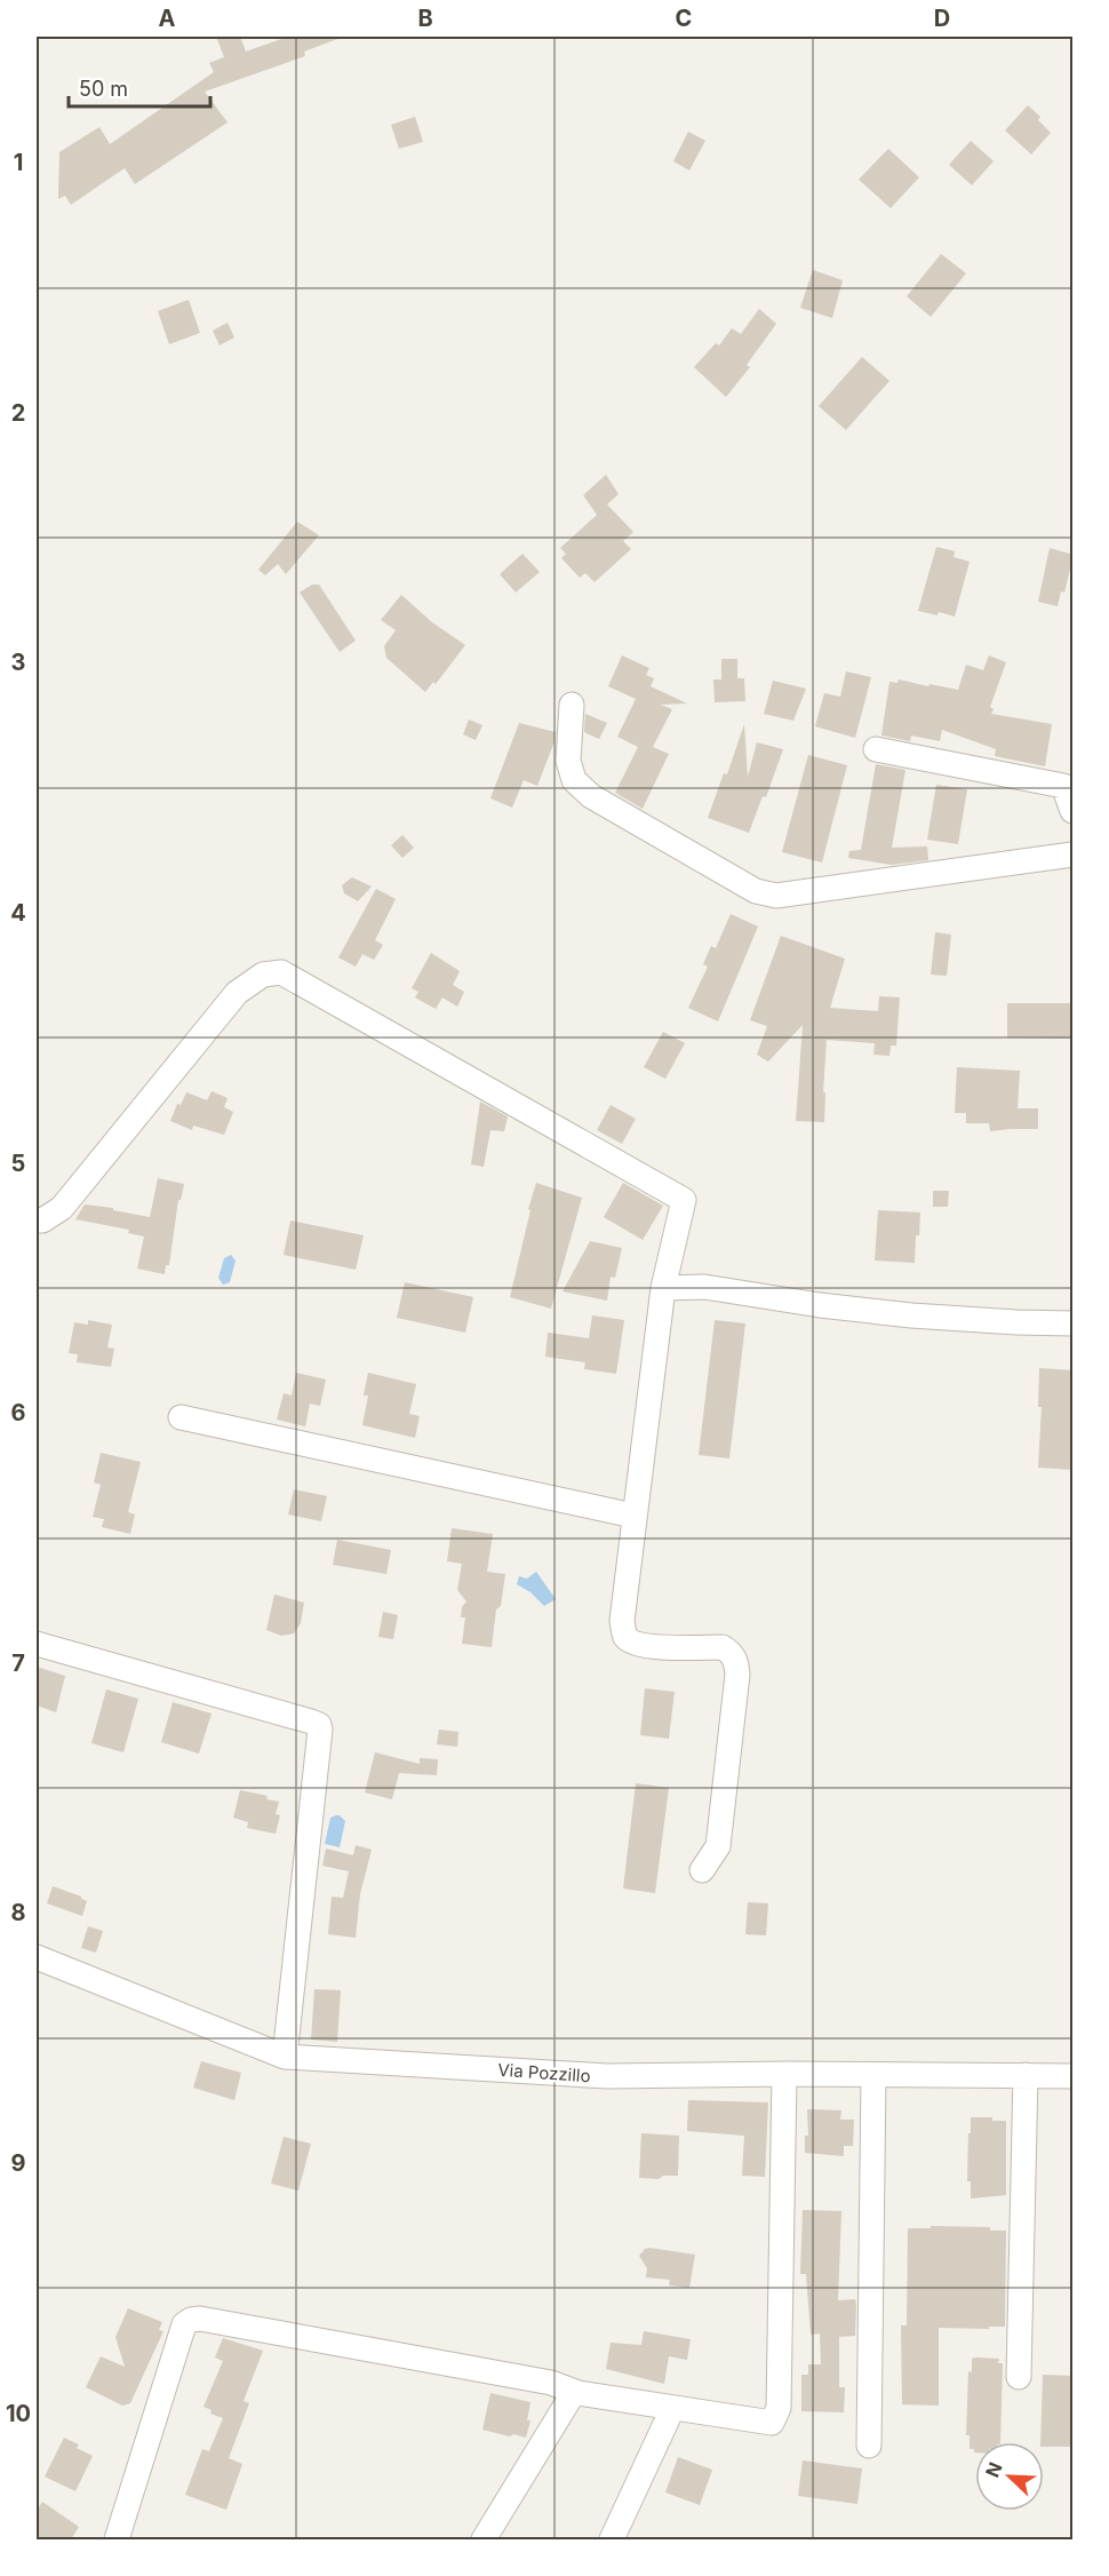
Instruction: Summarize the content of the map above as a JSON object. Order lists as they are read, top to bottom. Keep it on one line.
{"streets":{"street":["Via Pozzillo"]},"scale_bar":"50 m","north":"top left","grid":{"columns":["A","B","C","D"],"rows":["1","2","3","4","5","6","7","8","9","10"]}}
